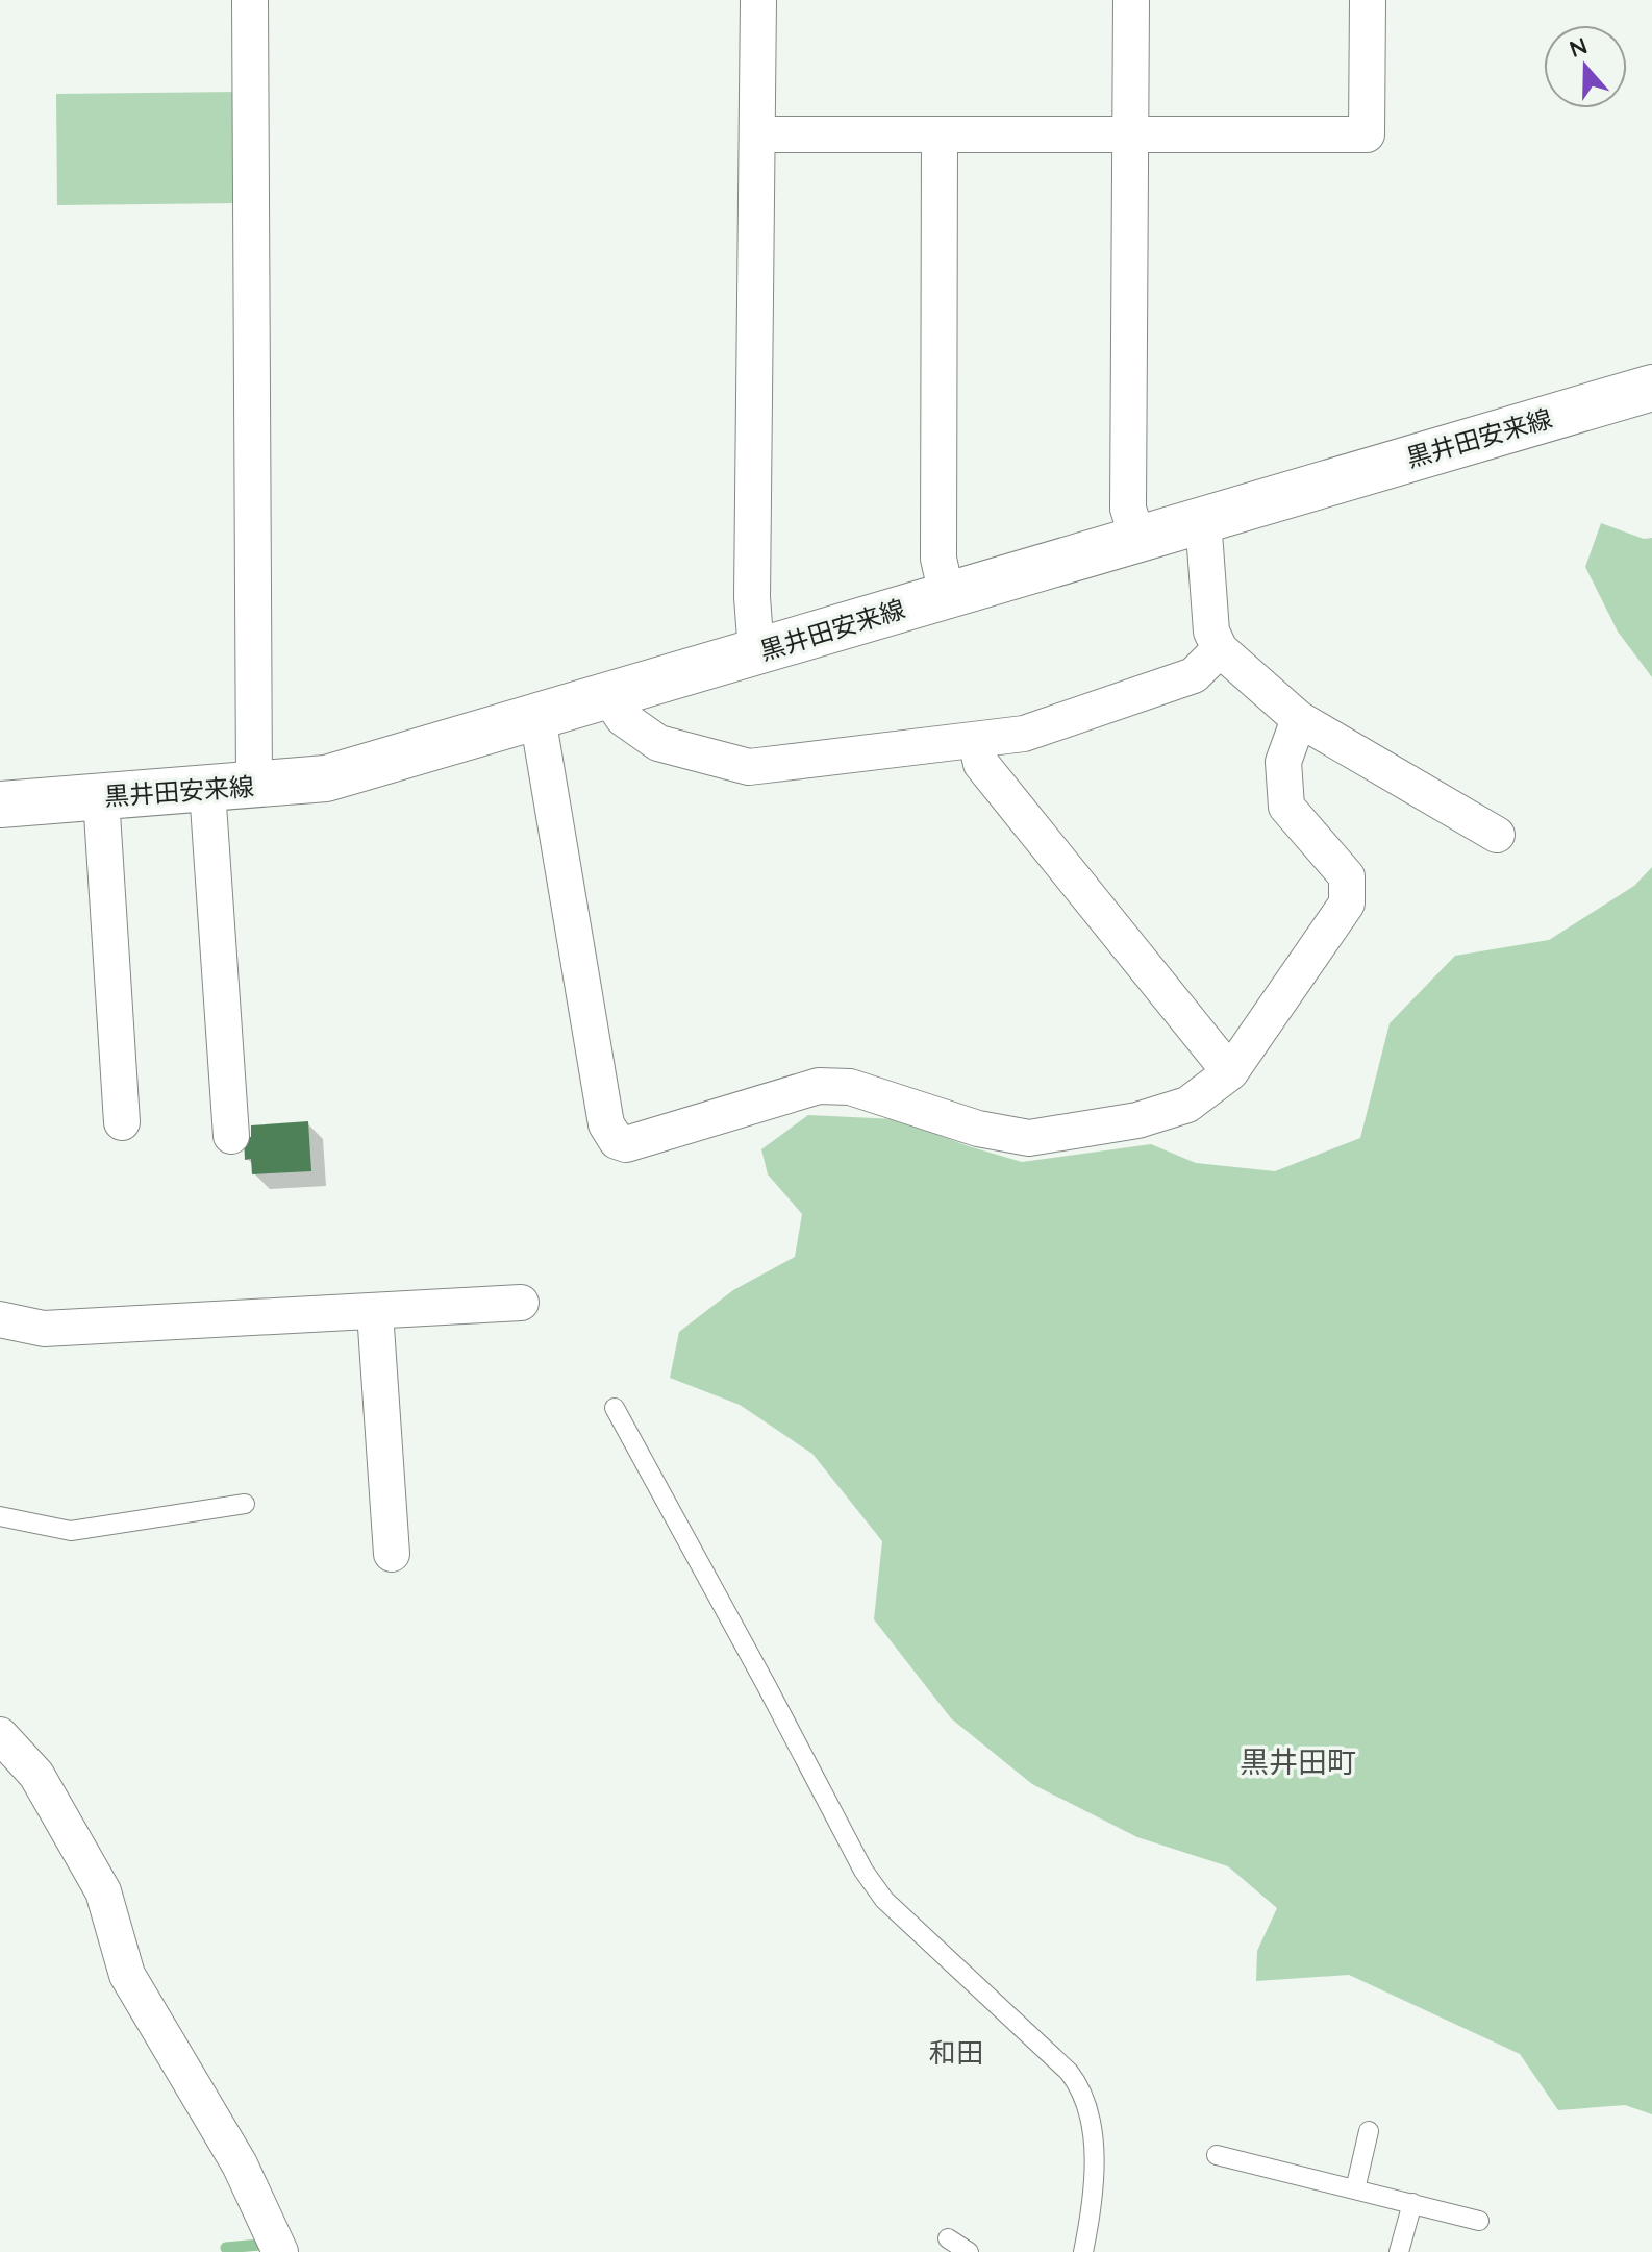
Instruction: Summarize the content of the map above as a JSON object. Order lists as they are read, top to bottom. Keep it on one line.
{"streets":{"main road":["黒井田安来線"]},"districts":["黒井田町","和田"],"north":"top"}
